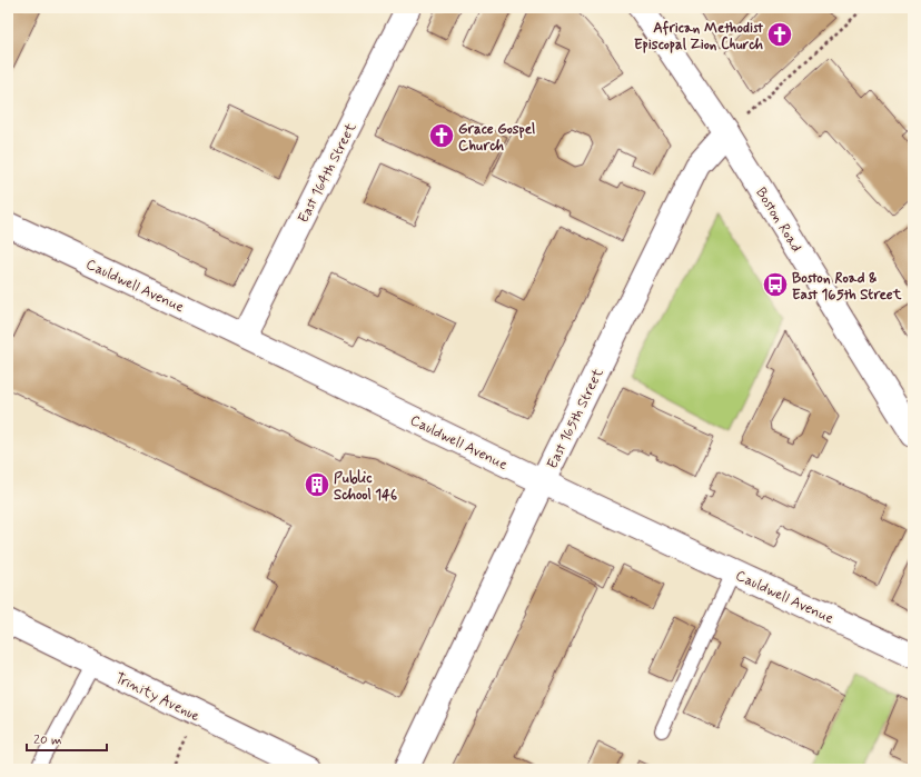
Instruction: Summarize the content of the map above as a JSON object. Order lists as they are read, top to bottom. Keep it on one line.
{"streets":{"street":["East 164th Street","Boston Road","Cauldwell Avenue","East 165th Street","Trinity Avenue"]},"crossings":[["East 164th Street","Cauldwell Avenue"],["Boston Road","East 165th Street"],["Cauldwell Avenue","East 165th Street"]],"places":{"church":["African Methodist Episcopal Zion Church","Grace Gospel Church"],"bus stop":["Boston Road & East 165th Street"],"building":["Public School 146"]},"scale_bar":"20 m"}
